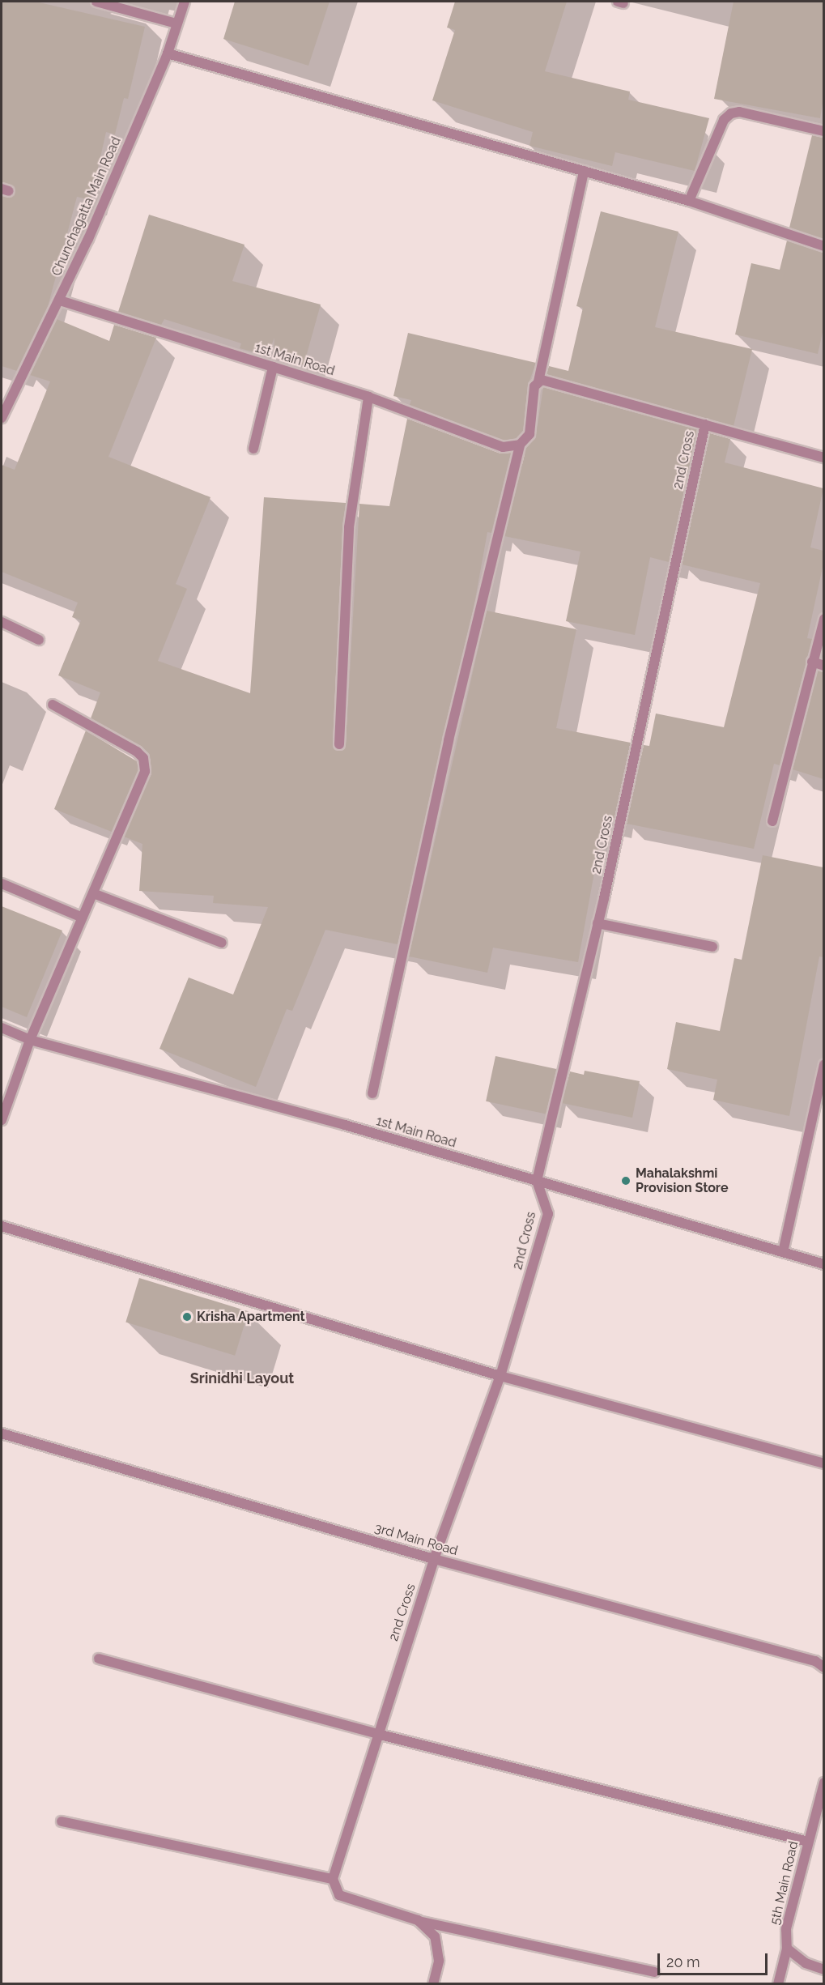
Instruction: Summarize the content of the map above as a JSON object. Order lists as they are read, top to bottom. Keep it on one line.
{"streets":{"street":["Chunchagatta Main Road","1st Main Road","2nd Cross","3rd Main Road","5th Main Road"]},"crossings":[["Chunchagatta Main Road","1st Main Road"],["1st Main Road","2nd Cross"],["2nd Cross","3rd Main Road"]],"districts":["Srinidhi Layout"],"places":["Mahalakshmi Provision Store","Krisha Apartment"],"scale_bar":"20 m"}
